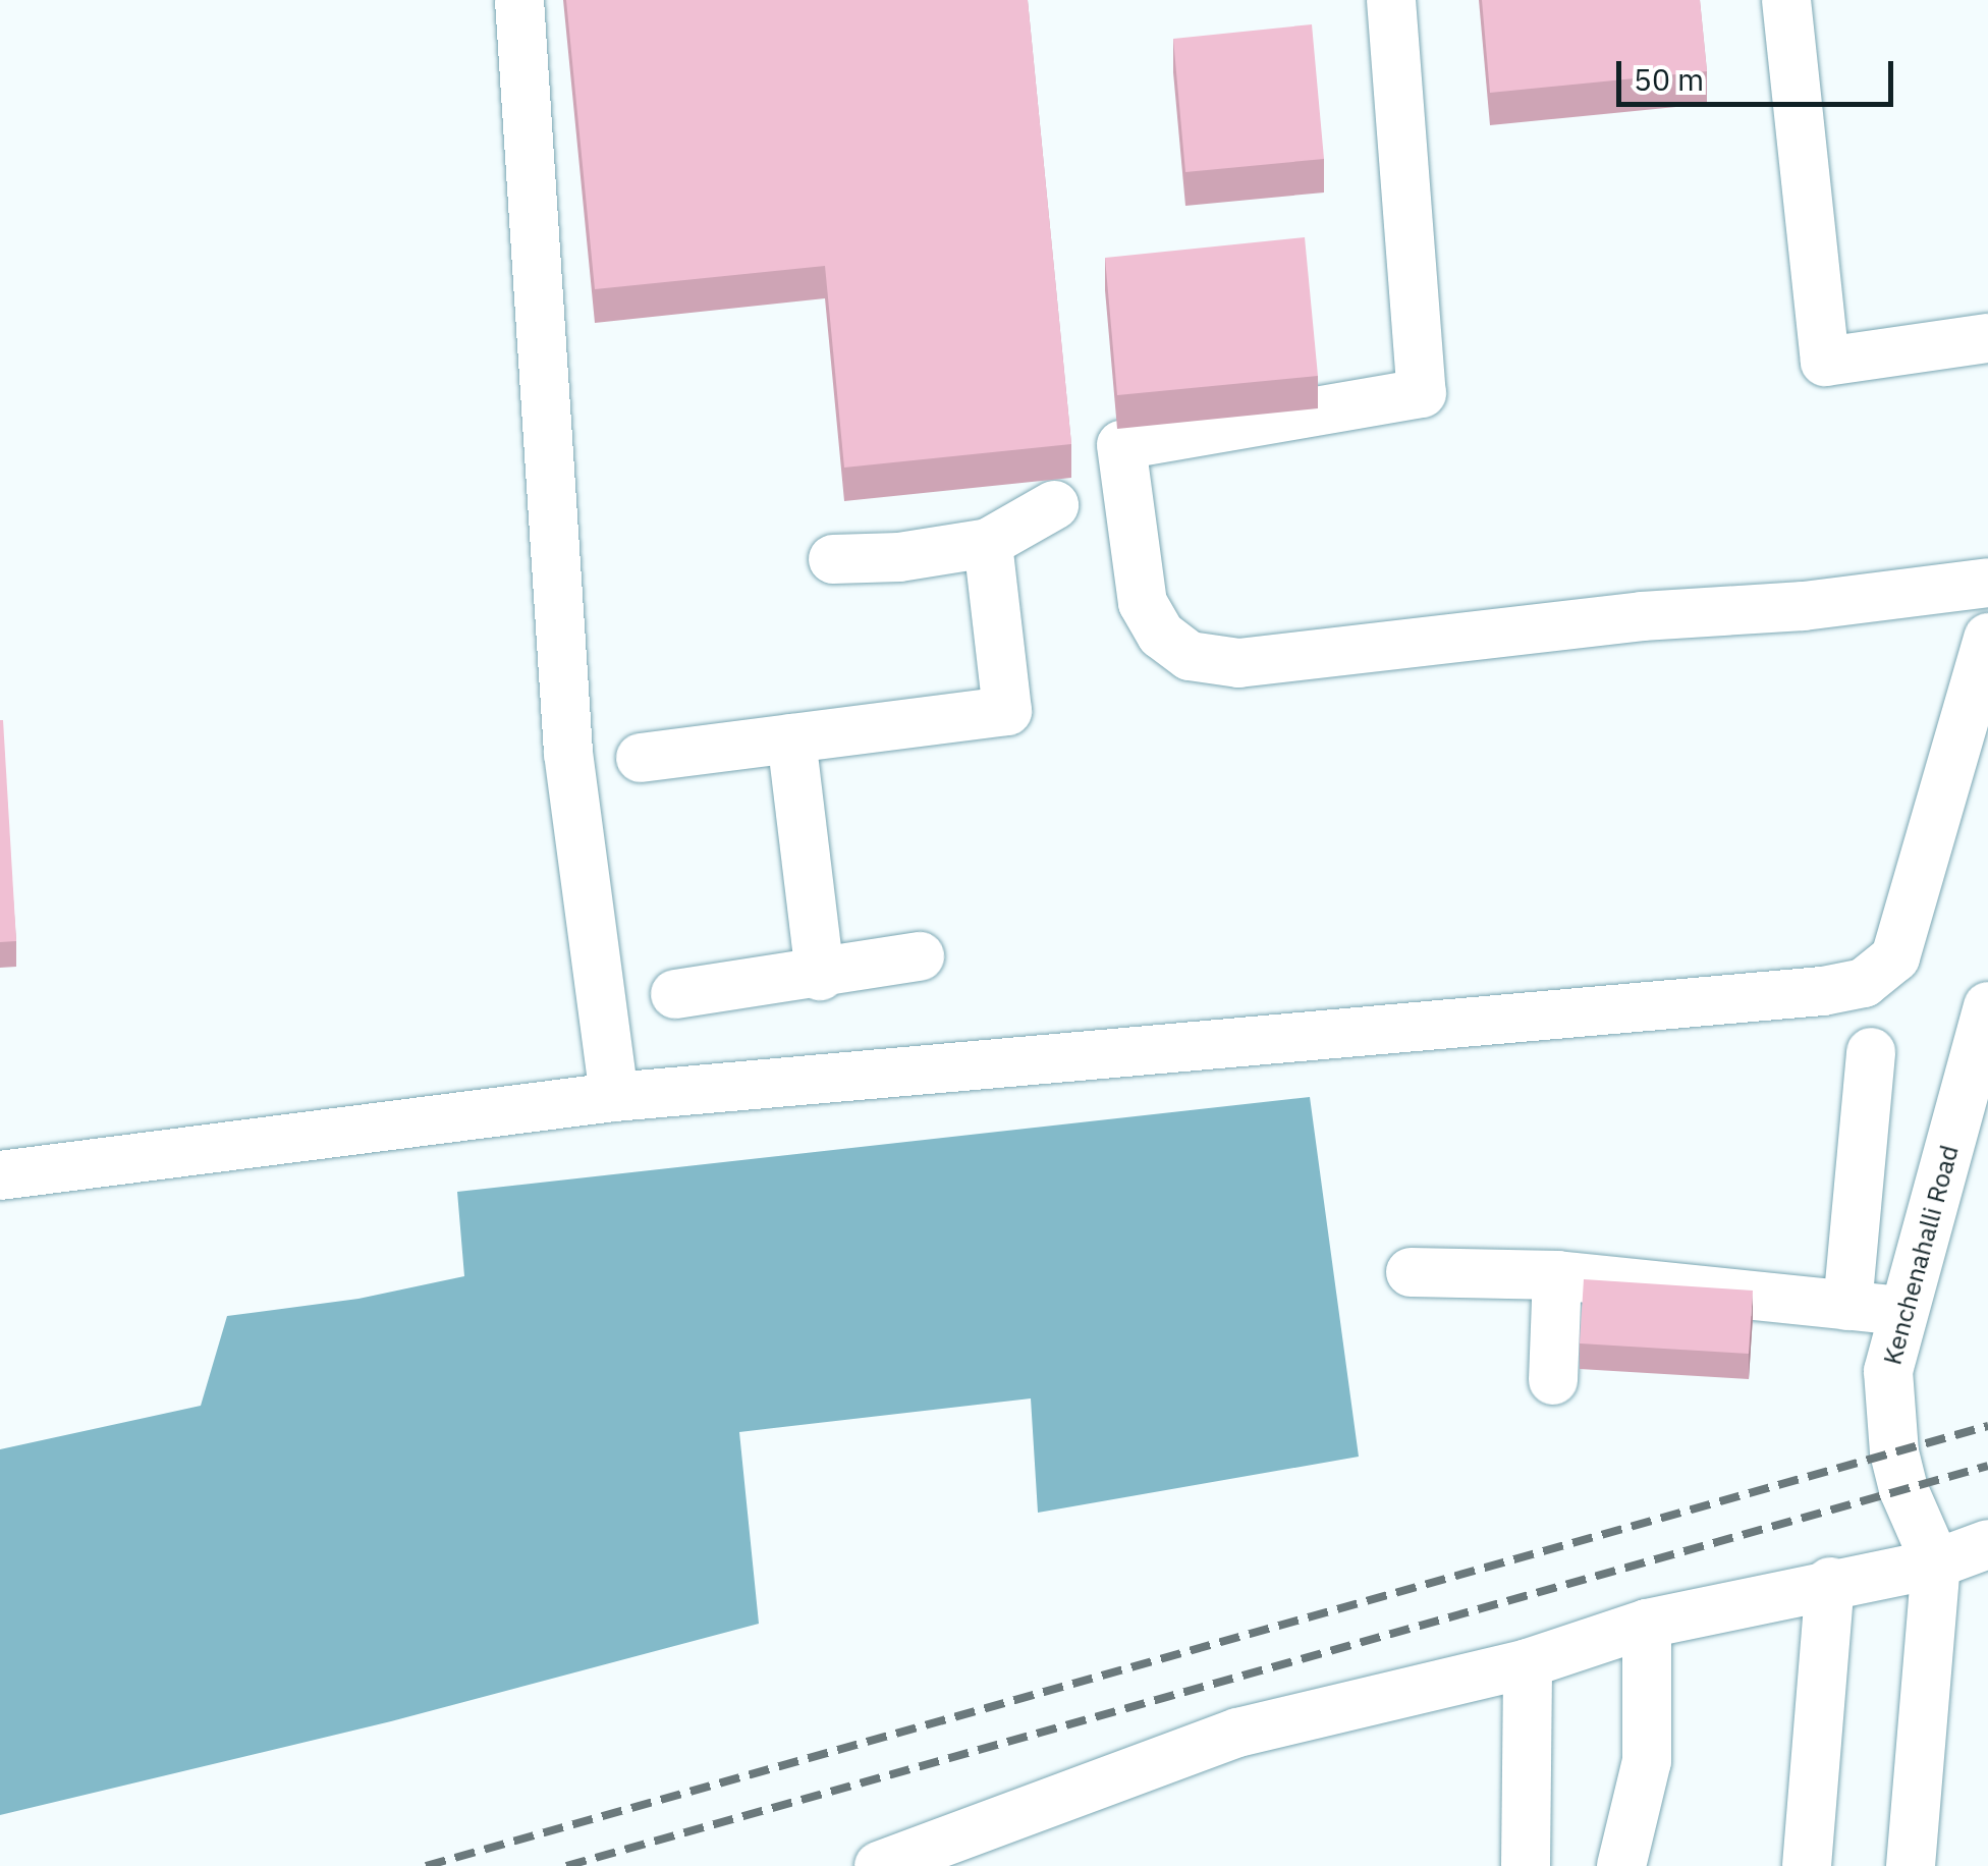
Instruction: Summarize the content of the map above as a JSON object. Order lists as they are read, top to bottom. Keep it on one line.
{"streets":{"street":["Kenchenahalli Road"]},"scale_bar":"50 m"}
